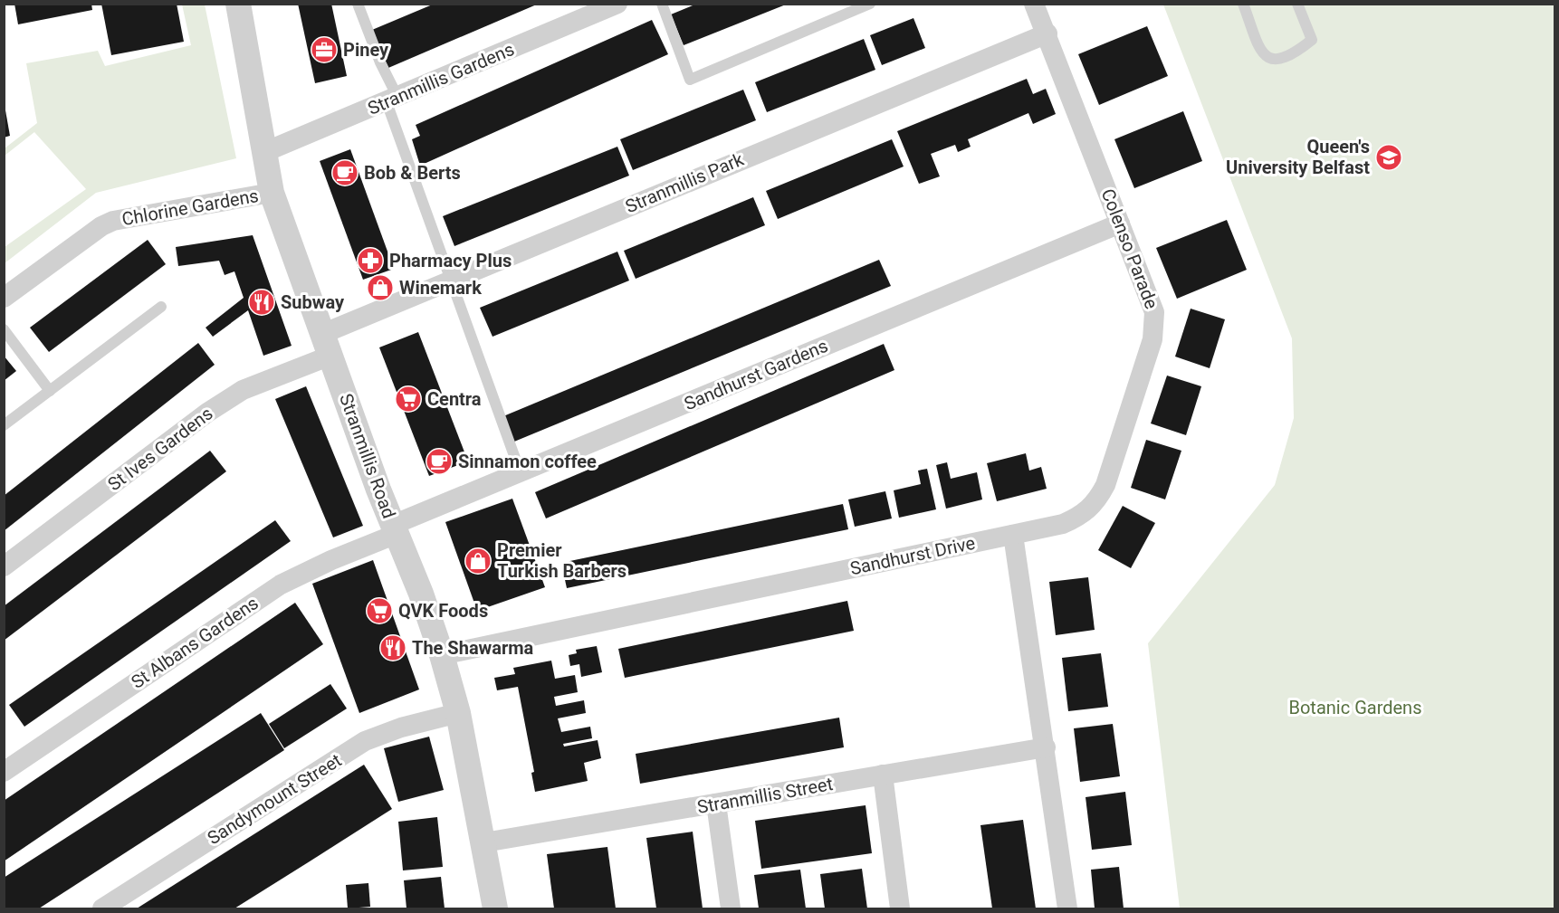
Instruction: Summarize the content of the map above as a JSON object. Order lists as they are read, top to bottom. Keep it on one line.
{"streets":{"street":["Stranmillis Gardens","Stranmillis Park","Chlorine Gardens","Colenso Parade","Sandhurst Gardens","St Ives Gardens","Stranmillis Road","Sandhurst Drive","St Albans Gardens","Stranmillis Street","Sandymount Street"]},"crossings":[["Stranmillis Gardens","Stranmillis Road"],["Stranmillis Park","Colenso Parade"],["Stranmillis Park","St Ives Gardens"],["Stranmillis Park","Stranmillis Road"],["Chlorine Gardens","Stranmillis Road"],["Colenso Parade","Sandhurst Gardens"],["Colenso Parade","Sandhurst Drive"],["Sandhurst Gardens","Stranmillis Road"],["Sandhurst Gardens","St Albans Gardens"],["St Ives Gardens","Stranmillis Road"],["Stranmillis Road","Sandhurst Drive"],["Stranmillis Road","St Albans Gardens"],["Stranmillis Road","Stranmillis Street"],["Stranmillis Road","Sandymount Street"]],"parks":["Botanic Gardens"],"places":{"office":["Piney"],"school or university":["Queen's University Belfast"],"cafe":["Bob & Berts","Sinnamon coffee"],"pharmacy":["Pharmacy Plus"],"shop":["Winemark","Premier Turkish Barbers"],"restaurant":["Subway","The Shawarma"],"supermarket":["Centra","QVK Foods"]}}
